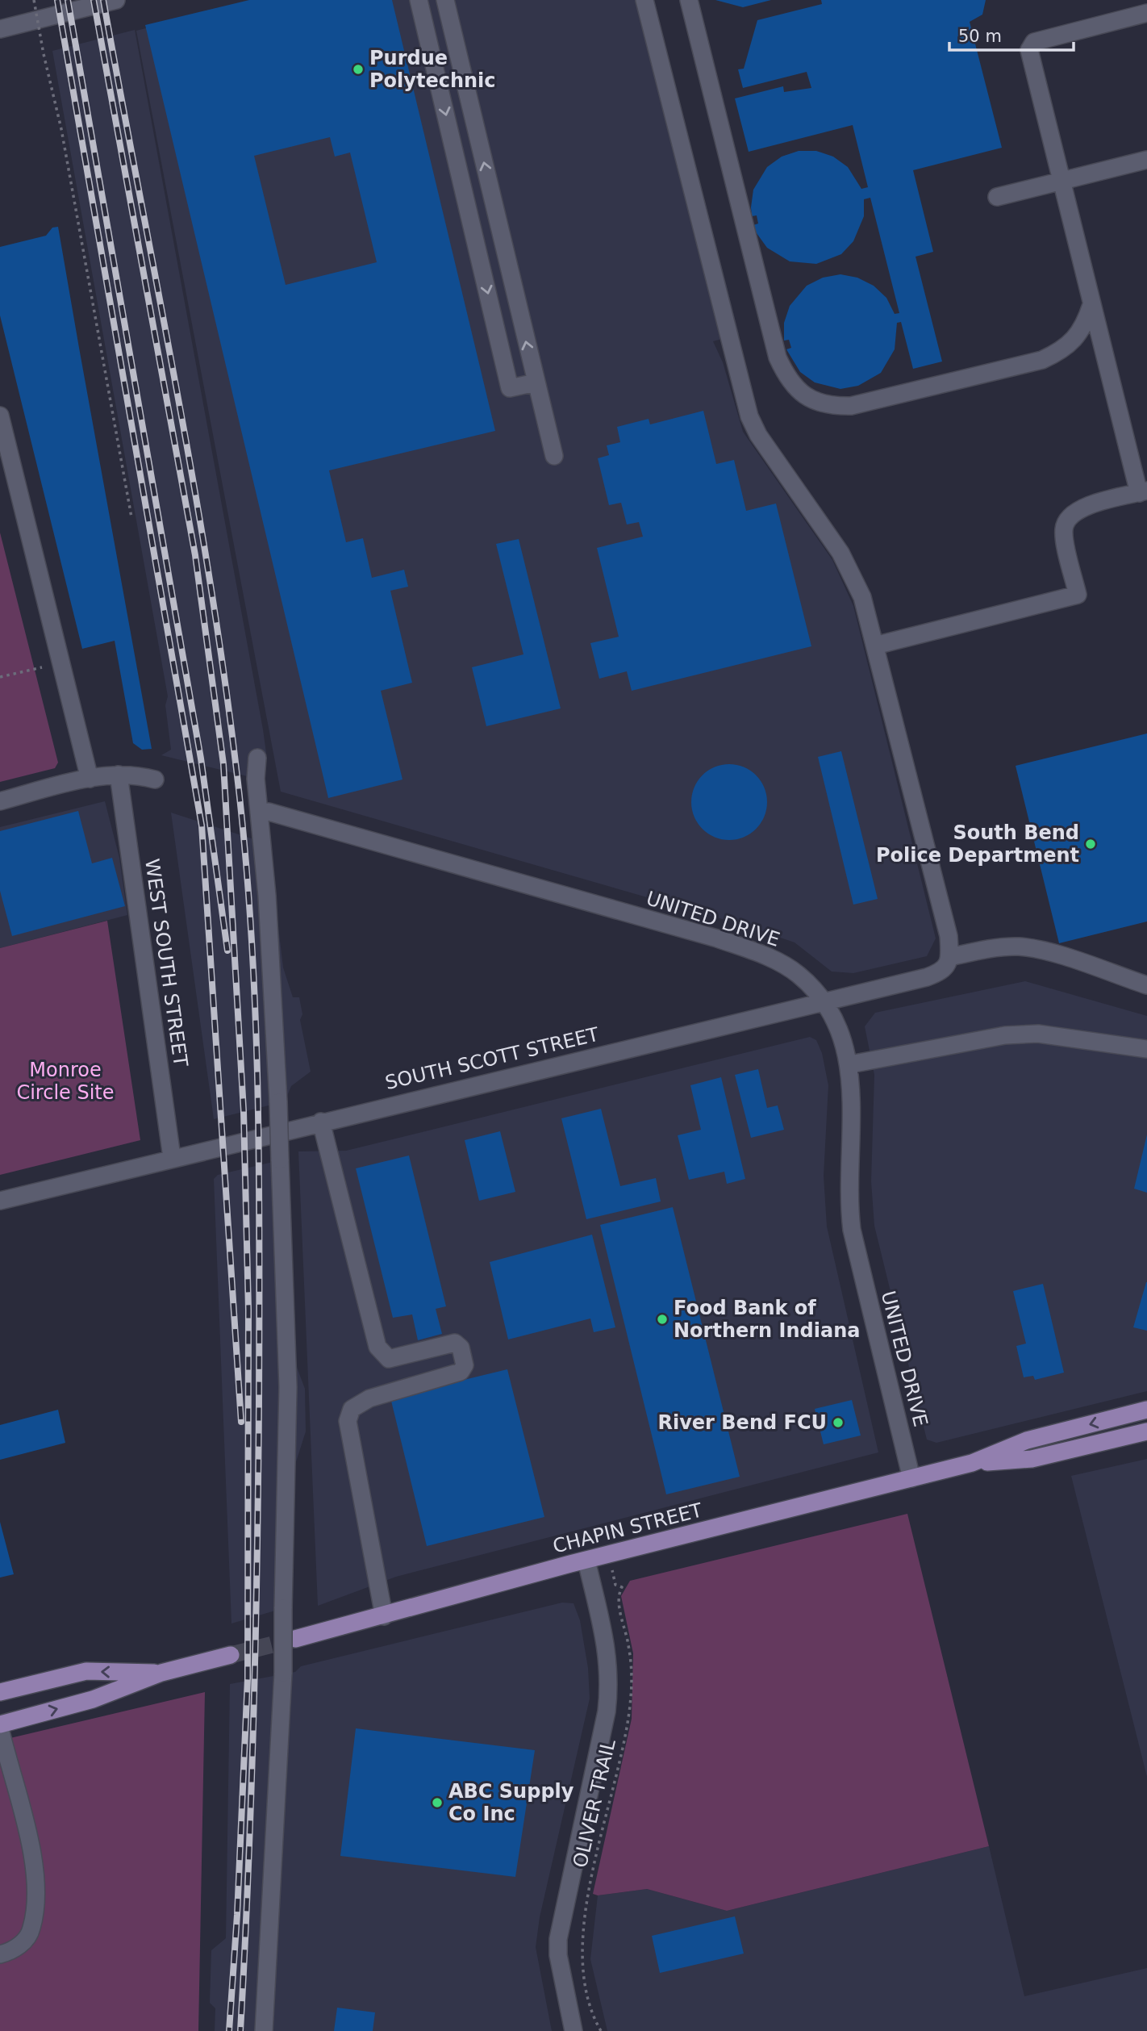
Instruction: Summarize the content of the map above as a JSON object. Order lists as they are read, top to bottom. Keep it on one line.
{"streets":{"main road":["CHAPIN STREET"],"street":["UNITED DRIVE","WEST SOUTH STREET","SOUTH SCOTT STREET"],"path":["OLIVER TRAIL"]},"crossings":[["UNITED DRIVE","SOUTH SCOTT STREET"],["UNITED DRIVE","CHAPIN STREET"],["WEST SOUTH STREET","SOUTH SCOTT STREET"]],"parks":["Monroe Circle Site"],"places":["Purdue Polytechnic","South Bend Police Department","Food Bank of Northern Indiana","River Bend FCU","ABC Supply Co Inc"],"scale_bar":"50 m"}
